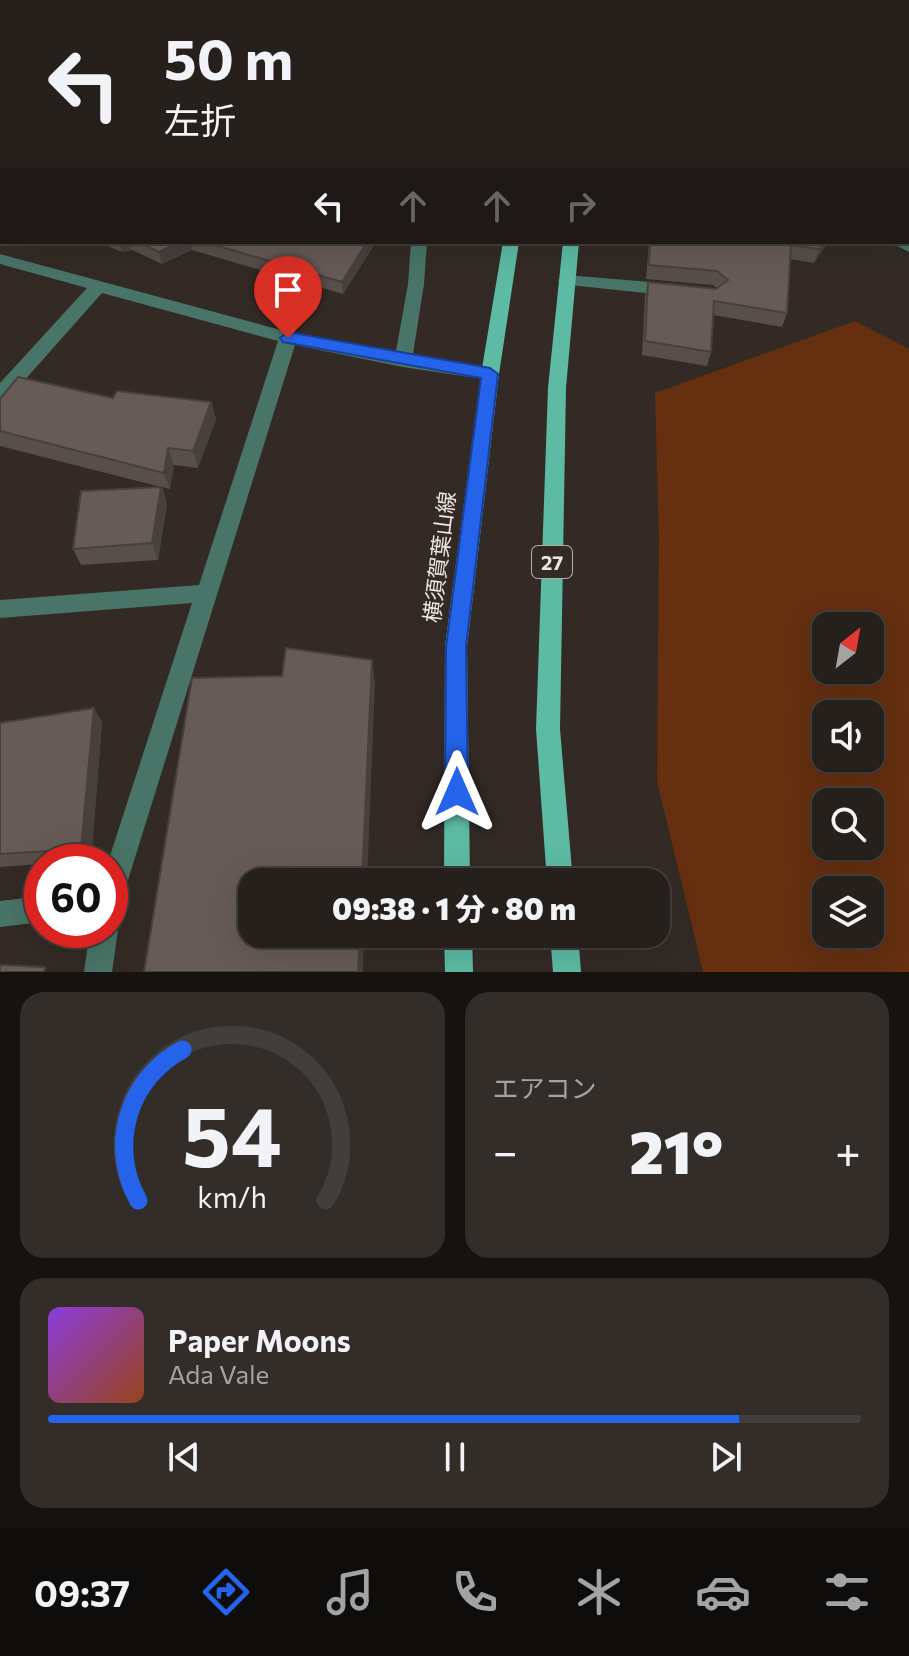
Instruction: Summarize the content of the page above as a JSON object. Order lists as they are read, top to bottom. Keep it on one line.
{"streets":{"main road":["横須賀葉山線","27"]},"north":"top right","page":{"turn":["50 m","左折"],"limit":"60","trip":"09:38 · 1 分 · 80 m","tile":"エアコン","heat":["−","21°","+"],"song":["Paper Moons","Ada Vale"],"tabs":"09:37","gauge":["54","km/h"]}}
